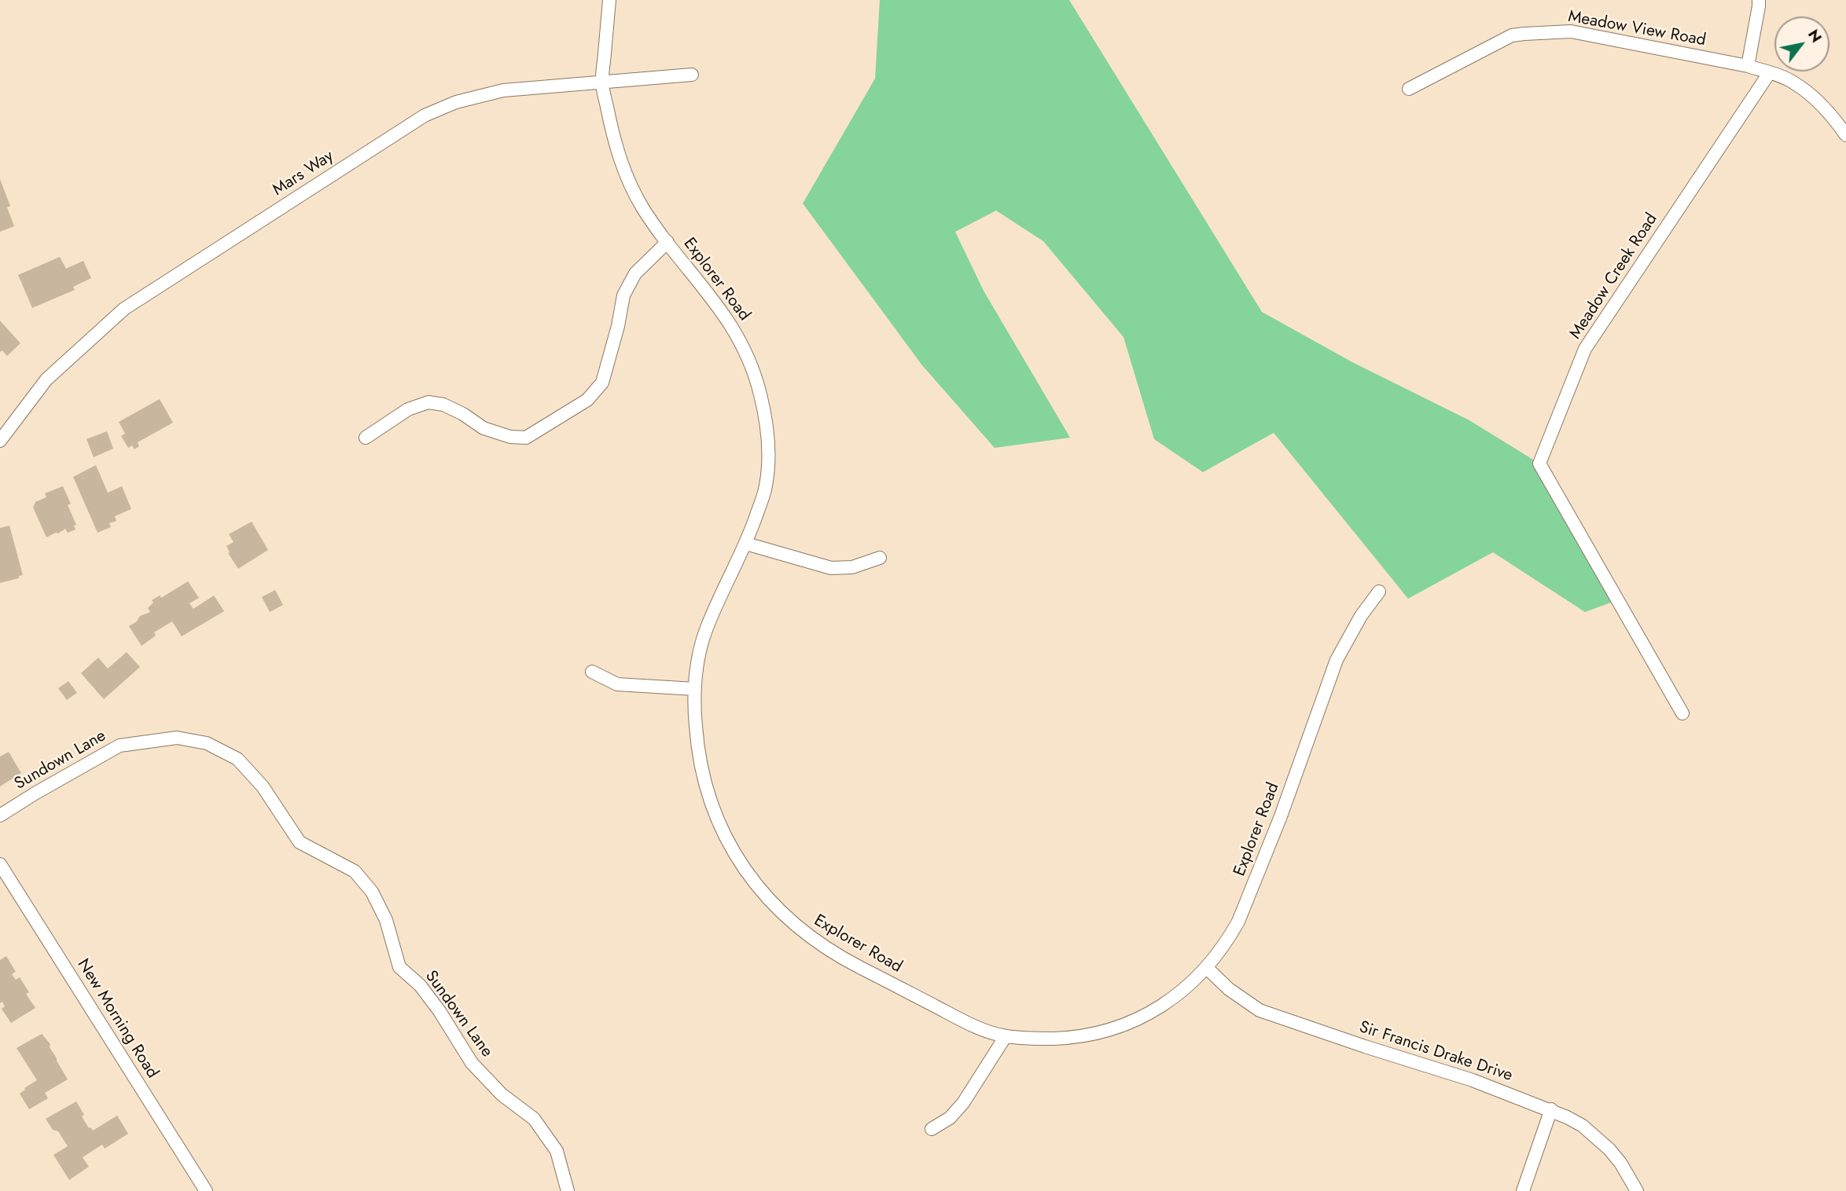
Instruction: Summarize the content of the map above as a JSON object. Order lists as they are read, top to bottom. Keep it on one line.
{"streets":{"street":["Meadow View Road","Mars Way","Meadow Creek Road","Explorer Road","Sundown Lane","New Morning Road","Sir Francis Drake Drive"]},"crossings":[["Meadow View Road","Meadow Creek Road"],["Mars Way","Explorer Road"],["Explorer Road","Sir Francis Drake Drive"]],"north":"top right"}
